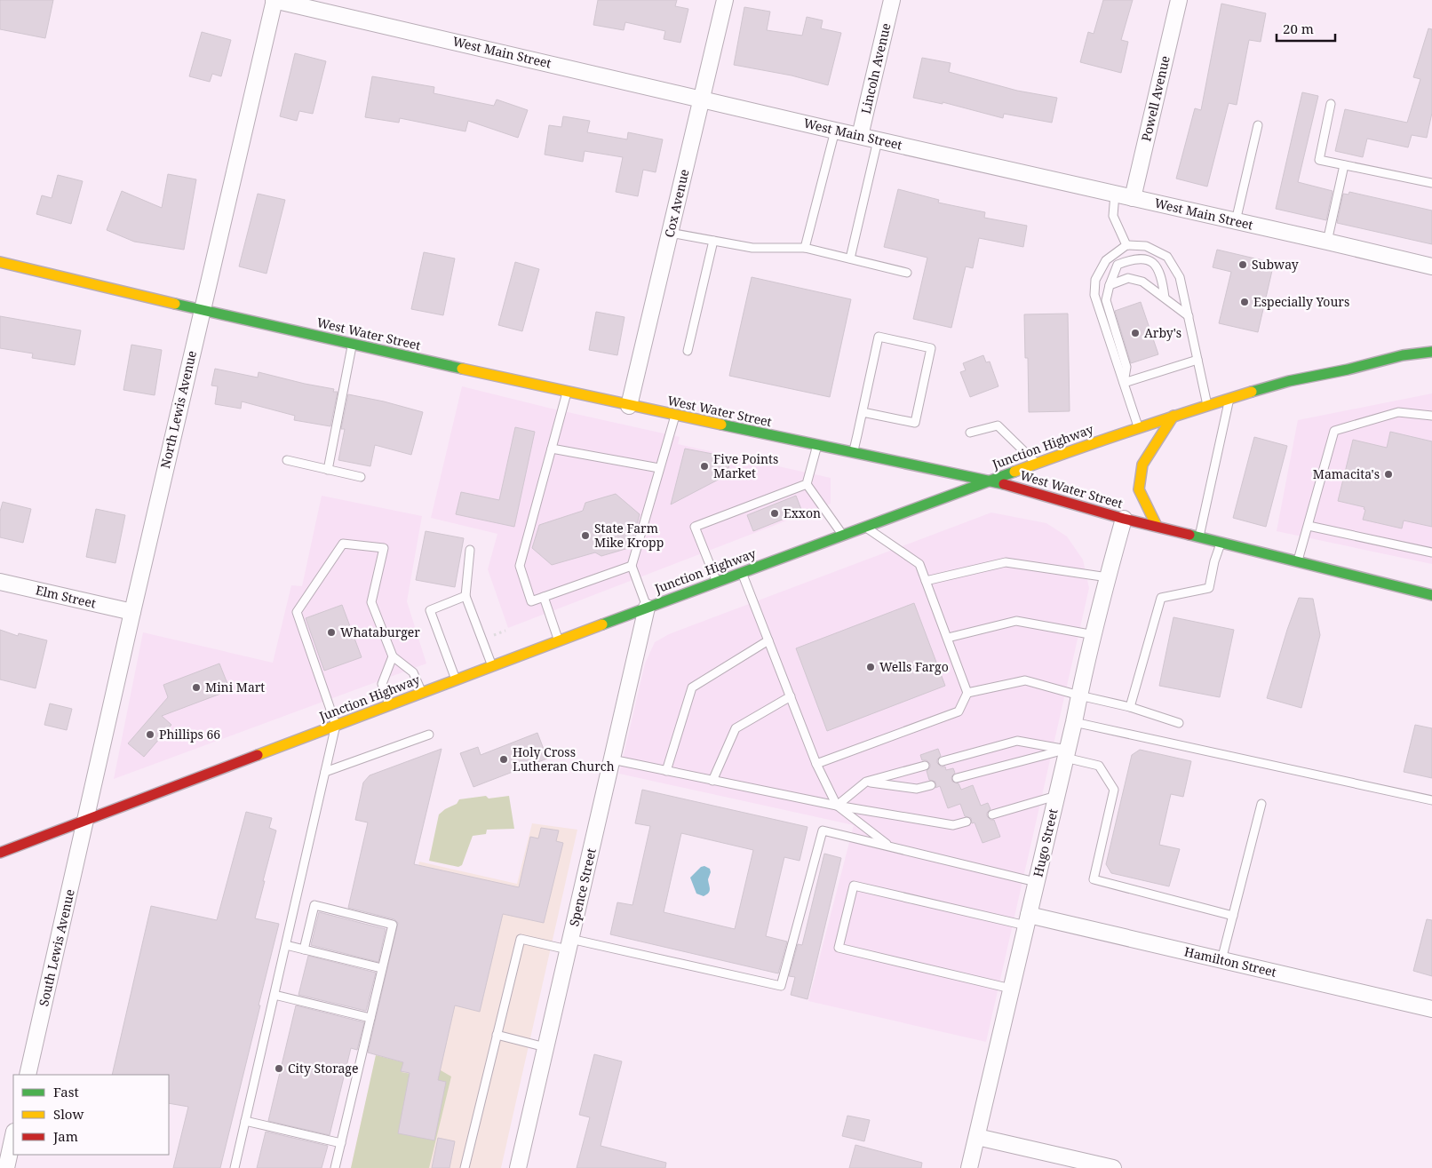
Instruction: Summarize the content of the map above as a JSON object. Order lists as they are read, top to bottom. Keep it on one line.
{"streets":{"main road":["West Water Street","Junction Highway"],"street":["West Main Street","Lincoln Avenue","Powell Avenue","Cox Avenue","North Lewis Avenue","Elm Street","Hugo Street","Spence Street","South Lewis Avenue","Hamilton Street"]},"crossings":[["West Main Street","Lincoln Avenue"],["West Main Street","Powell Avenue"],["West Main Street","Cox Avenue"],["West Main Street","North Lewis Avenue"],["Cox Avenue","West Water Street"],["West Water Street","North Lewis Avenue"],["West Water Street","Junction Highway"],["West Water Street","Hugo Street"],["North Lewis Avenue","Junction Highway"],["North Lewis Avenue","Elm Street"],["North Lewis Avenue","South Lewis Avenue"],["Junction Highway","Spence Street"],["Junction Highway","South Lewis Avenue"],["Hugo Street","Hamilton Street"]],"places":["Subway","Especially Yours","Arby's","Five Points Market","Mamacita's","Exxon","State Farm Mike Kropp","Whataburger","Wells Fargo","Mini Mart","Phillips 66","Holy Cross Lutheran Church","City Storage"],"legend":["Fast","Slow","Jam"],"scale_bar":"20 m"}
